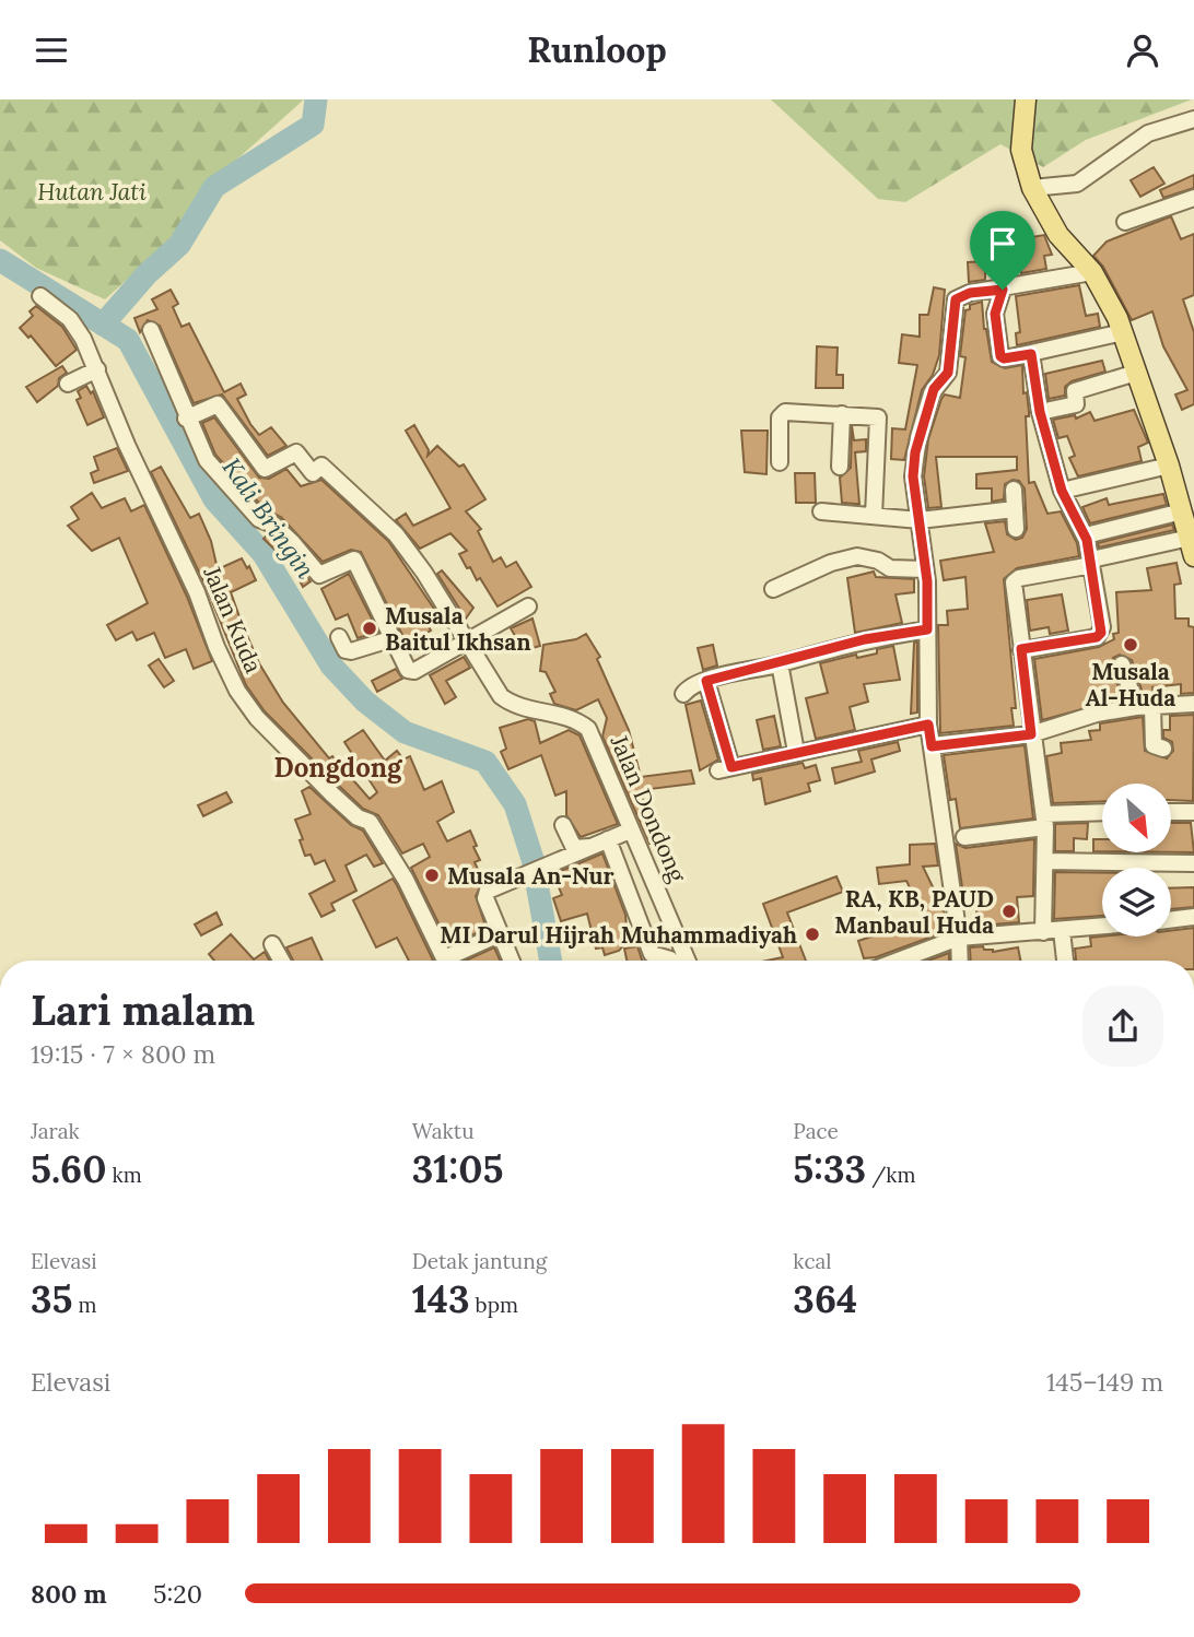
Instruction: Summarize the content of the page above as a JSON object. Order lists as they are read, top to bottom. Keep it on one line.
{"streets":{"street":["Jalan Kuda","Jalan Dondong"]},"districts":["Dongdong"],"water":["Kali Bringin"],"parks":["Hutan Jati"],"places":["Musala Baitul Ikhsan","Musala Al-Huda","Musala An-Nur","RA, KB, PAUD Manbaul Huda","MI Darul Hijrah Muhammadiyah"],"north":"bottom right","page":{"header":"Runloop","heading":["Lari malam","19:15 · 7 × 800 m"],"stats":[["Jarak","5.60 km"],["Waktu","31:05"],["Pace","5:33 /km"],["Elevasi","35 m"],["Detak jantung","143 bpm"],["kcal","364"]],"chart":["Elevasi","145–149 m"],"list":[{"name":"800 m","note":"5:20"}]}}
